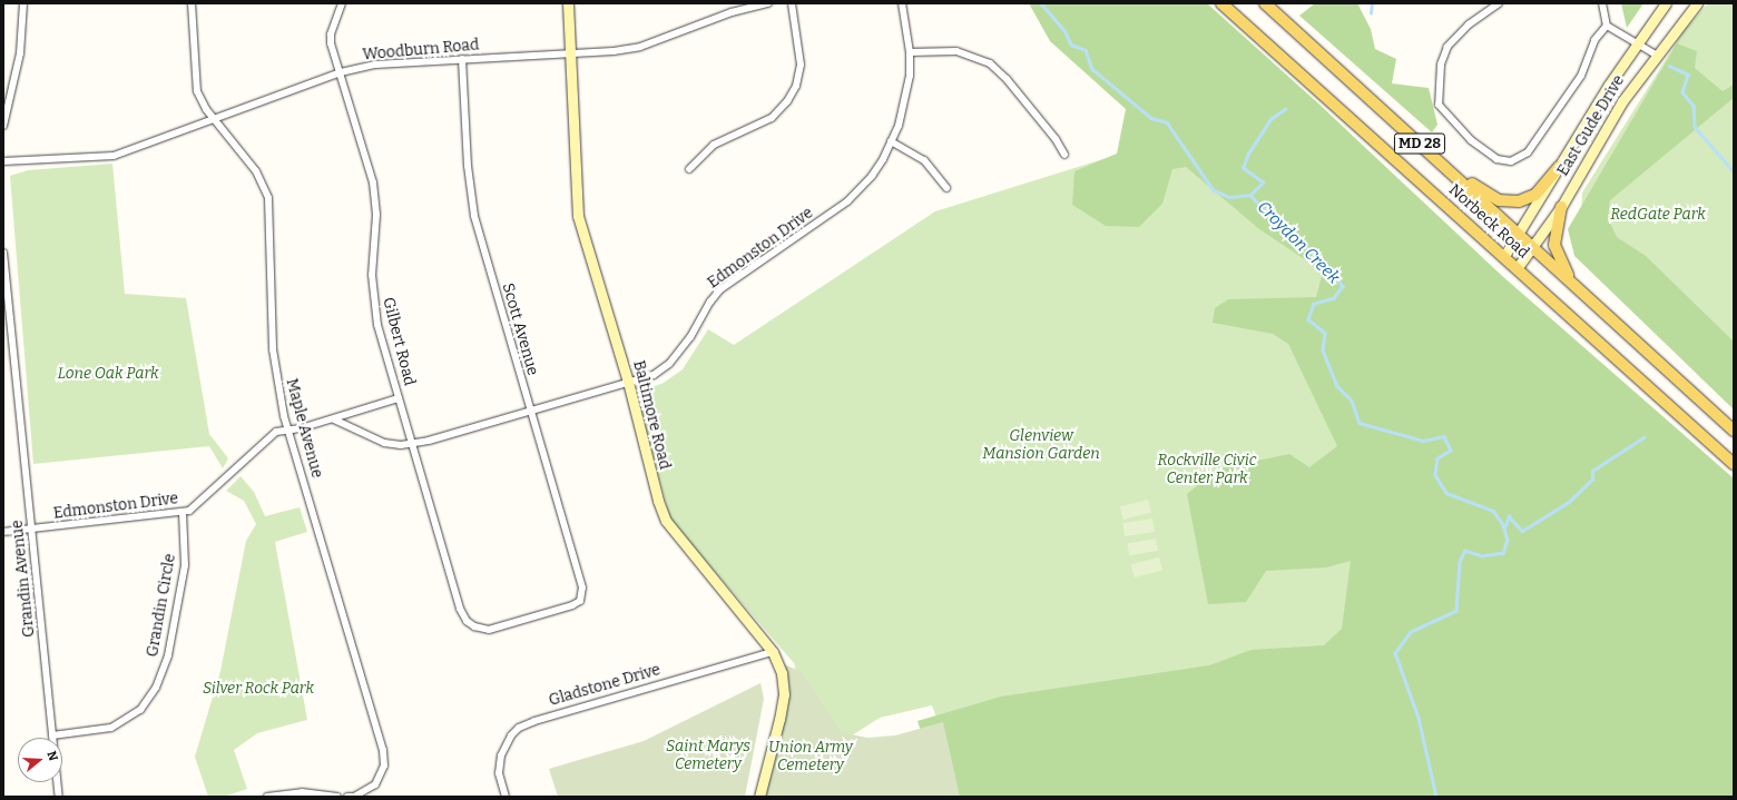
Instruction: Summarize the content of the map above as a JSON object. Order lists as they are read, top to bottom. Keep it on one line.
{"streets":{"main road":["MD 28","Norbeck Road"],"street":["Woodburn Road","East Gude Drive","Edmonston Drive","Scott Avenue","Gilbert Road","Baltimore Road","Maple Avenue","Grandin Avenue","Grandin Circle","Gladstone Drive"]},"crossings":[["Woodburn Road","Scott Avenue"],["Woodburn Road","Gilbert Road"],["Woodburn Road","Baltimore Road"],["Woodburn Road","Maple Avenue"],["East Gude Drive","Norbeck Road"],["Edmonston Drive","Scott Avenue"],["Edmonston Drive","Gilbert Road"],["Edmonston Drive","Baltimore Road"],["Edmonston Drive","Maple Avenue"],["Edmonston Drive","Grandin Avenue"],["Edmonston Drive","Grandin Circle"],["Scott Avenue","Gilbert Road"],["Baltimore Road","Gladstone Drive"],["Grandin Avenue","Grandin Circle"]],"water":["Croydon Creek"],"parks":["RedGate Park","Lone Oak Park","Glenview Mansion Garden","Rockville Civic Center Park","Silver Rock Park","Saint Marys Cemetery","Union Army Cemetery"],"north":"right"}
